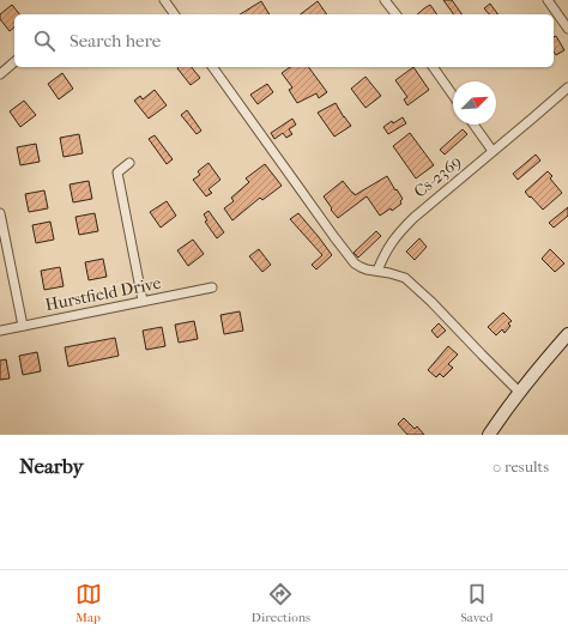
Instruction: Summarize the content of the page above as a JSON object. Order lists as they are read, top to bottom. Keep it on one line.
{"streets":{"street":["Cs-2369","Hurstfield Drive"]},"north":"top right","page":{"search":"Search here","heading":["Nearby","0 results"],"nav":["Map","Directions","Saved"]}}
